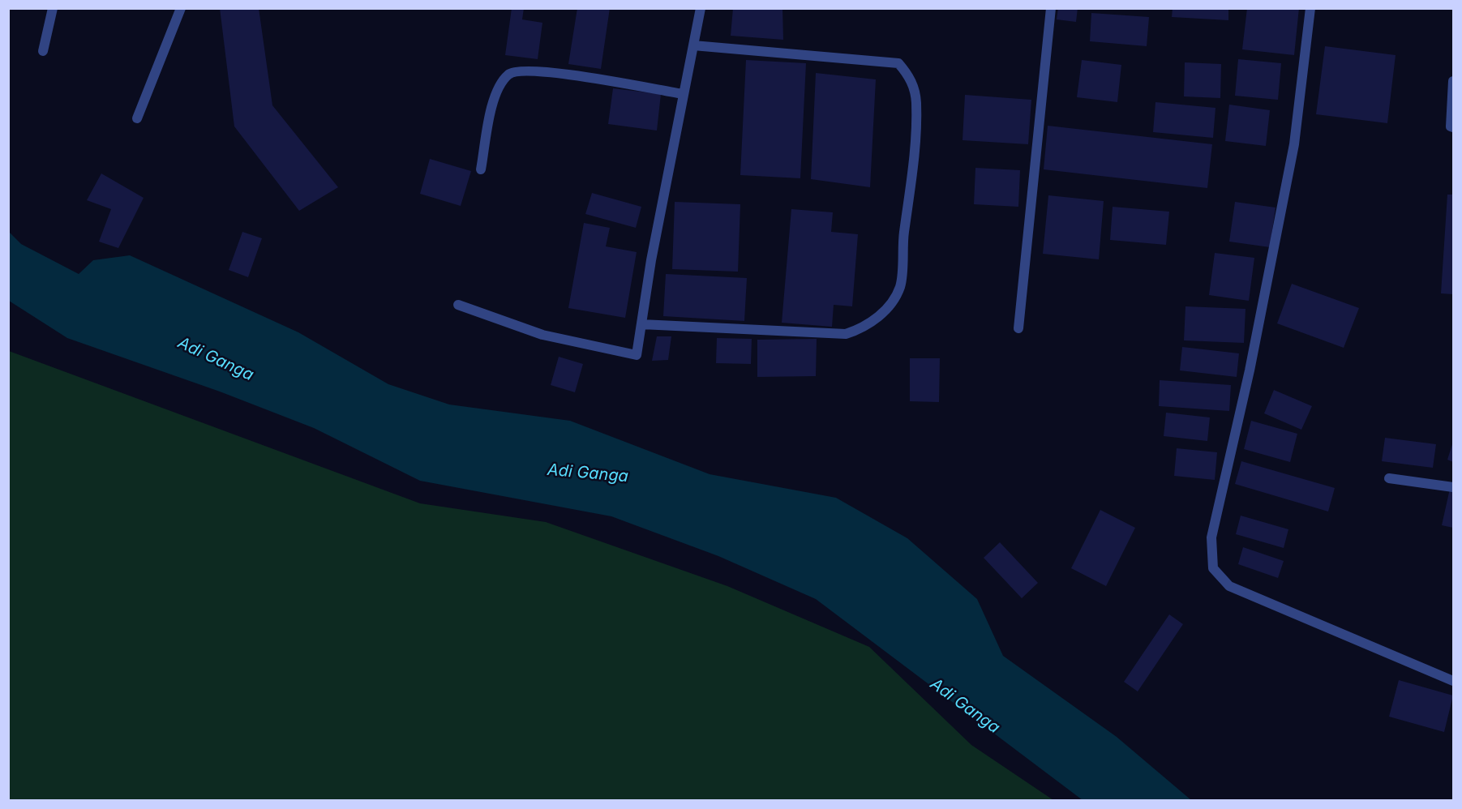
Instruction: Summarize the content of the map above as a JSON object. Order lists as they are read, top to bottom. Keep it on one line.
{"water":["Adi Ganga"]}
